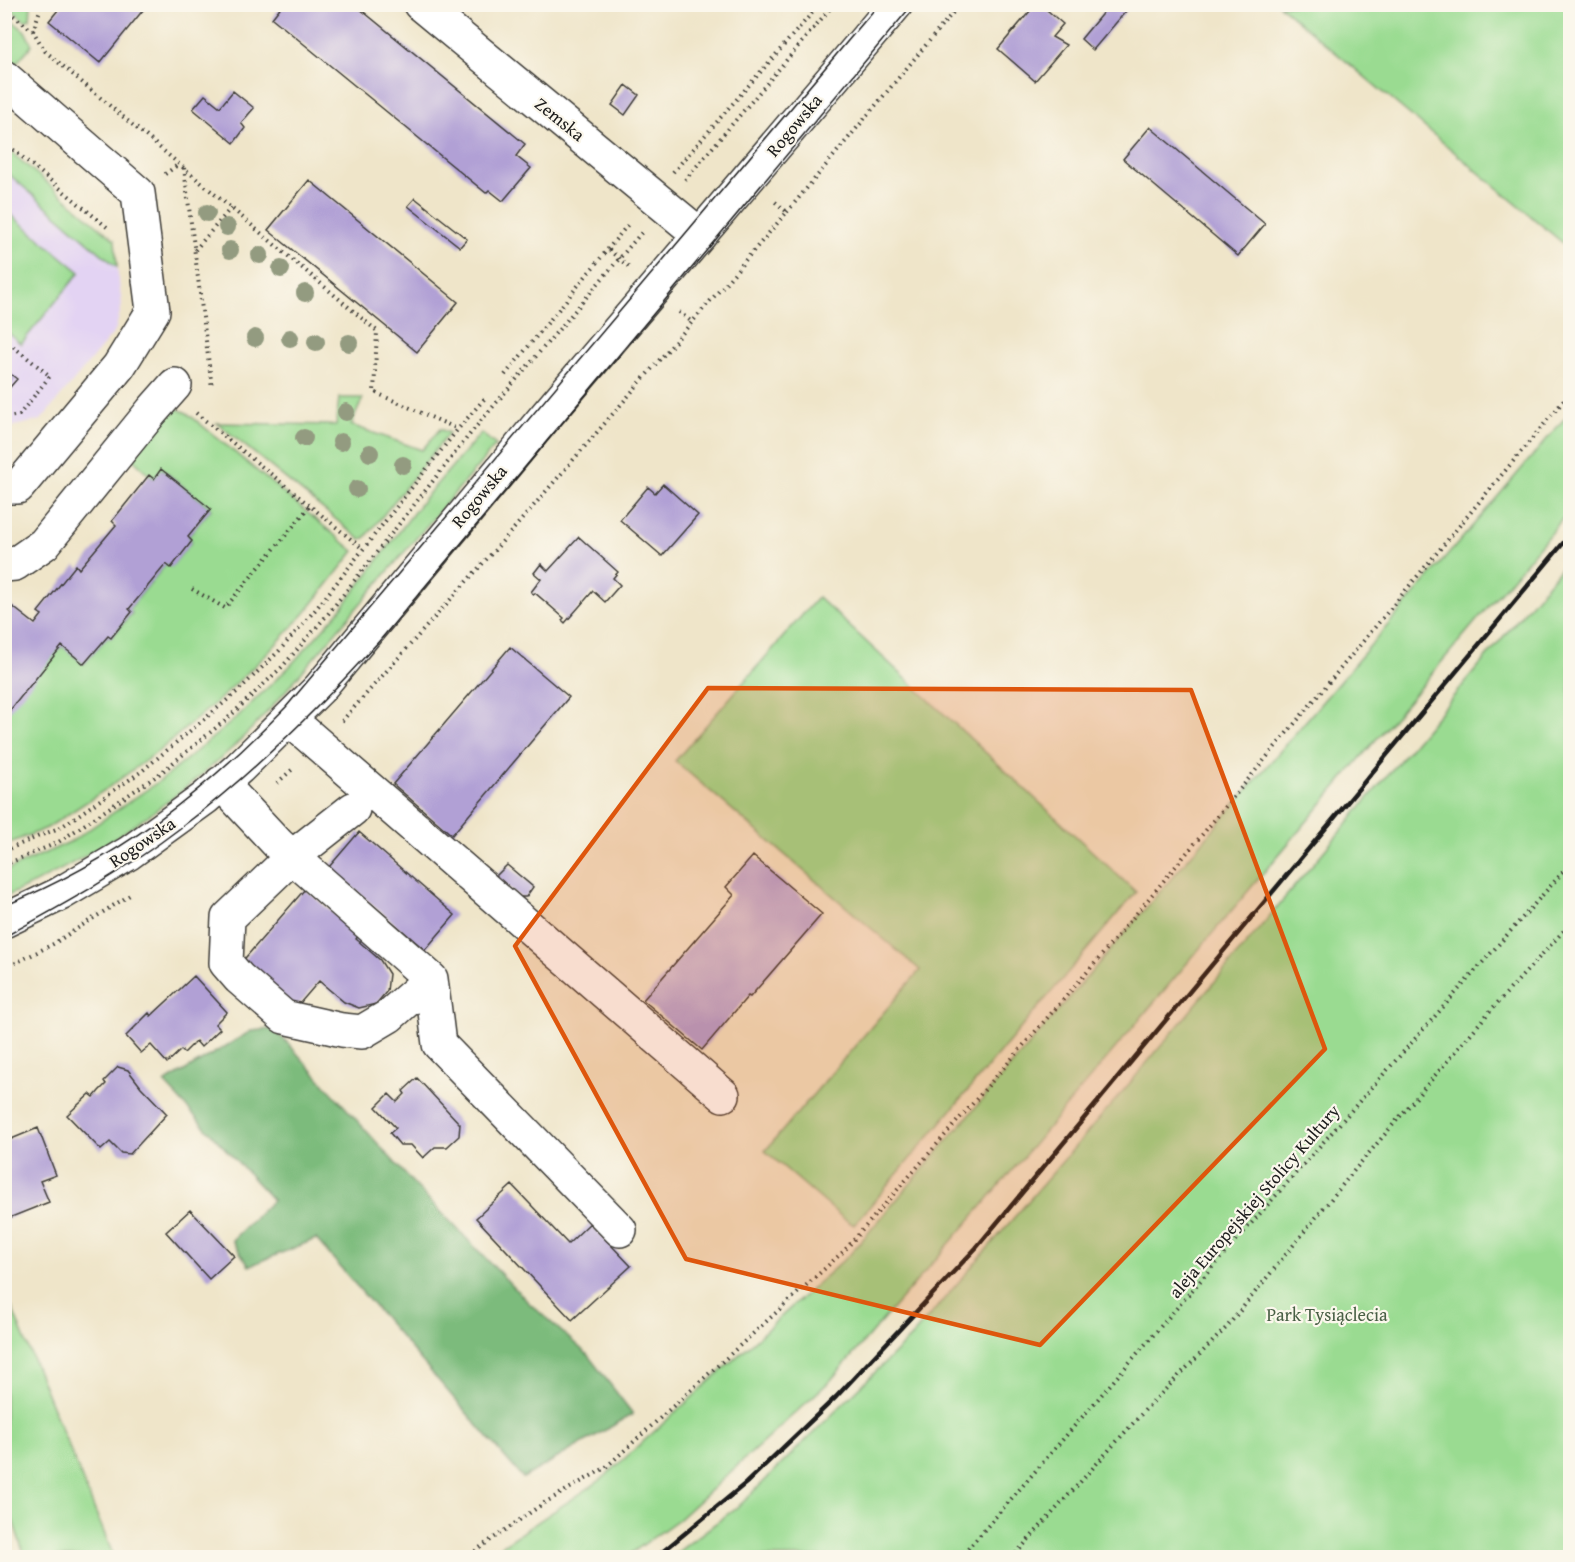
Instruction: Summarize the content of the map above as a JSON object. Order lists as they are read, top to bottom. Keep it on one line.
{"streets":{"street":["Zemska","Rogowska"],"path":["aleja Europejskiej Stolicy Kultury"]},"crossings":[["Zemska","Rogowska"]],"parks":["Park Tysiąclecia"]}
